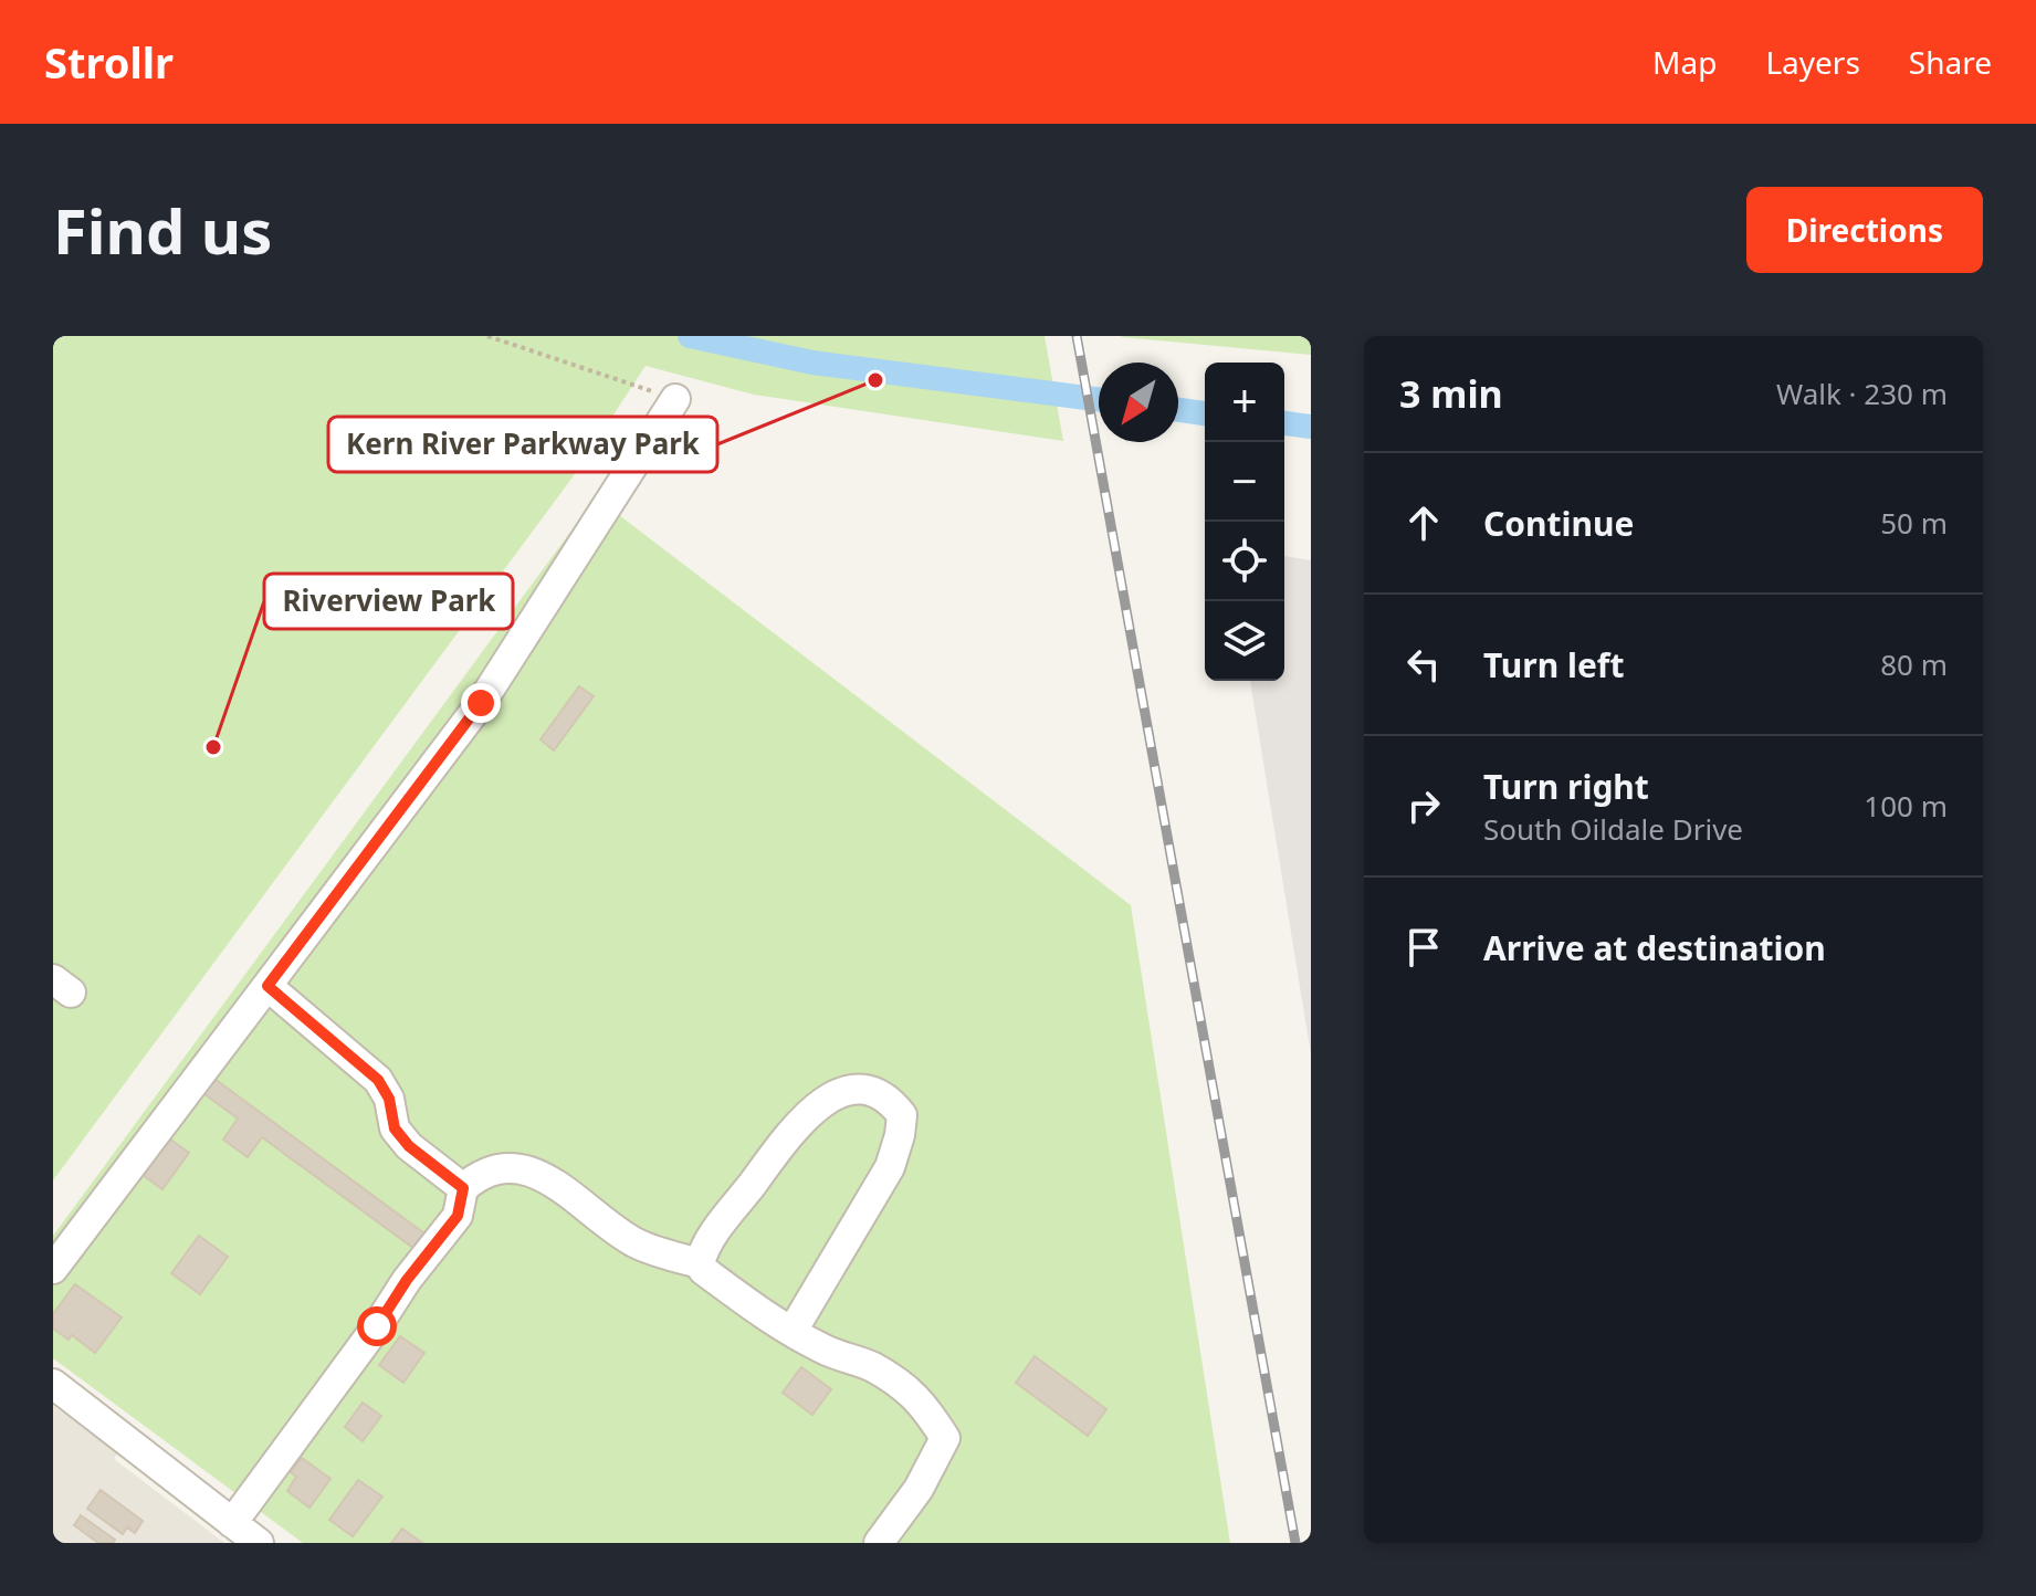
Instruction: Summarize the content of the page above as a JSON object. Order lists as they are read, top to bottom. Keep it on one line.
{"places":["Kern River Parkway Park","Riverview Park"],"north":"bottom left","page":{"header":"Strollr","nav":["Map","Layers","Share"],"buttons":"Directions","title":"Find us","heading":["3 min","Walk · 230 m"],"map_buttons":["+","−"],"list":[["Continue","50 m"],["Turn left","80 m"],["Turn right","South Oildale Drive","100 m"],"Arrive at destination"]}}
